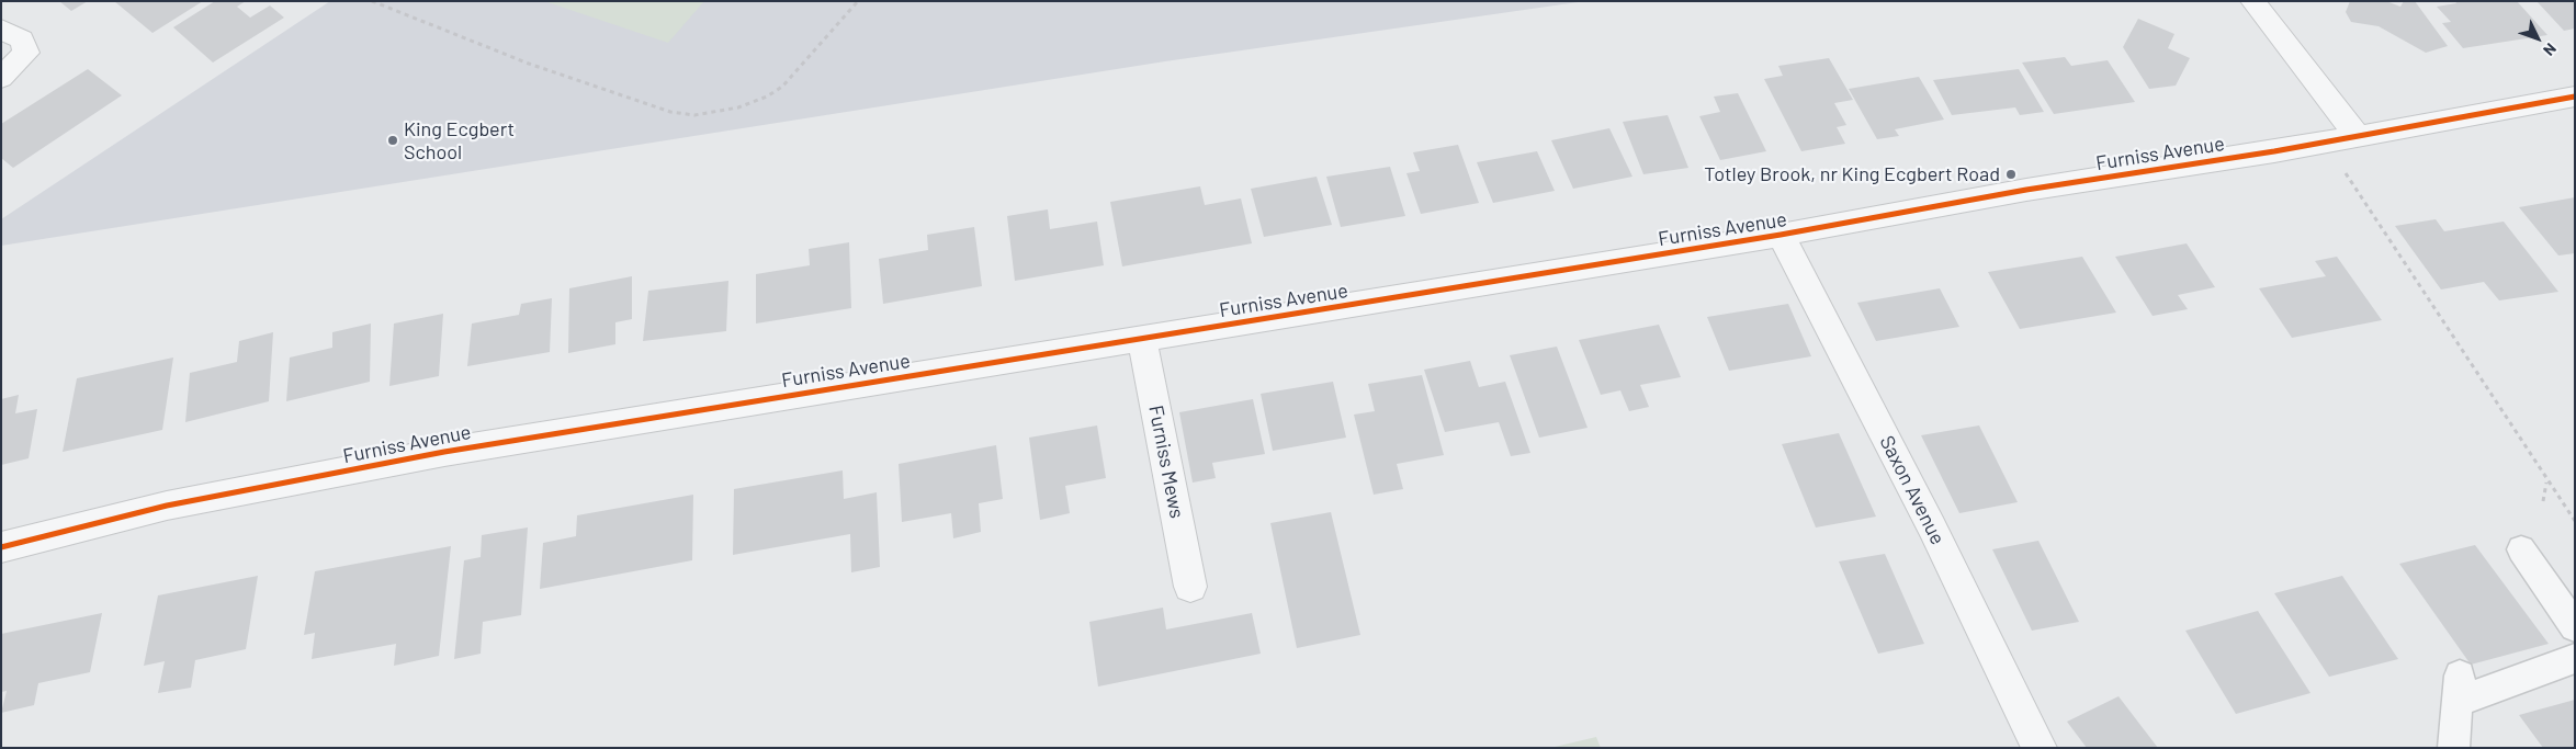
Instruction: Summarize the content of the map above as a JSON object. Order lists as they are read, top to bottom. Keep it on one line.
{"streets":{"street":["Furniss Avenue","Furniss Mews","Saxon Avenue"]},"crossings":[["Furniss Avenue","Furniss Mews"],["Furniss Avenue","Saxon Avenue"]],"places":["King Ecgbert School","Totley Brook, nr King Ecgbert Road"],"north":"bottom right"}
